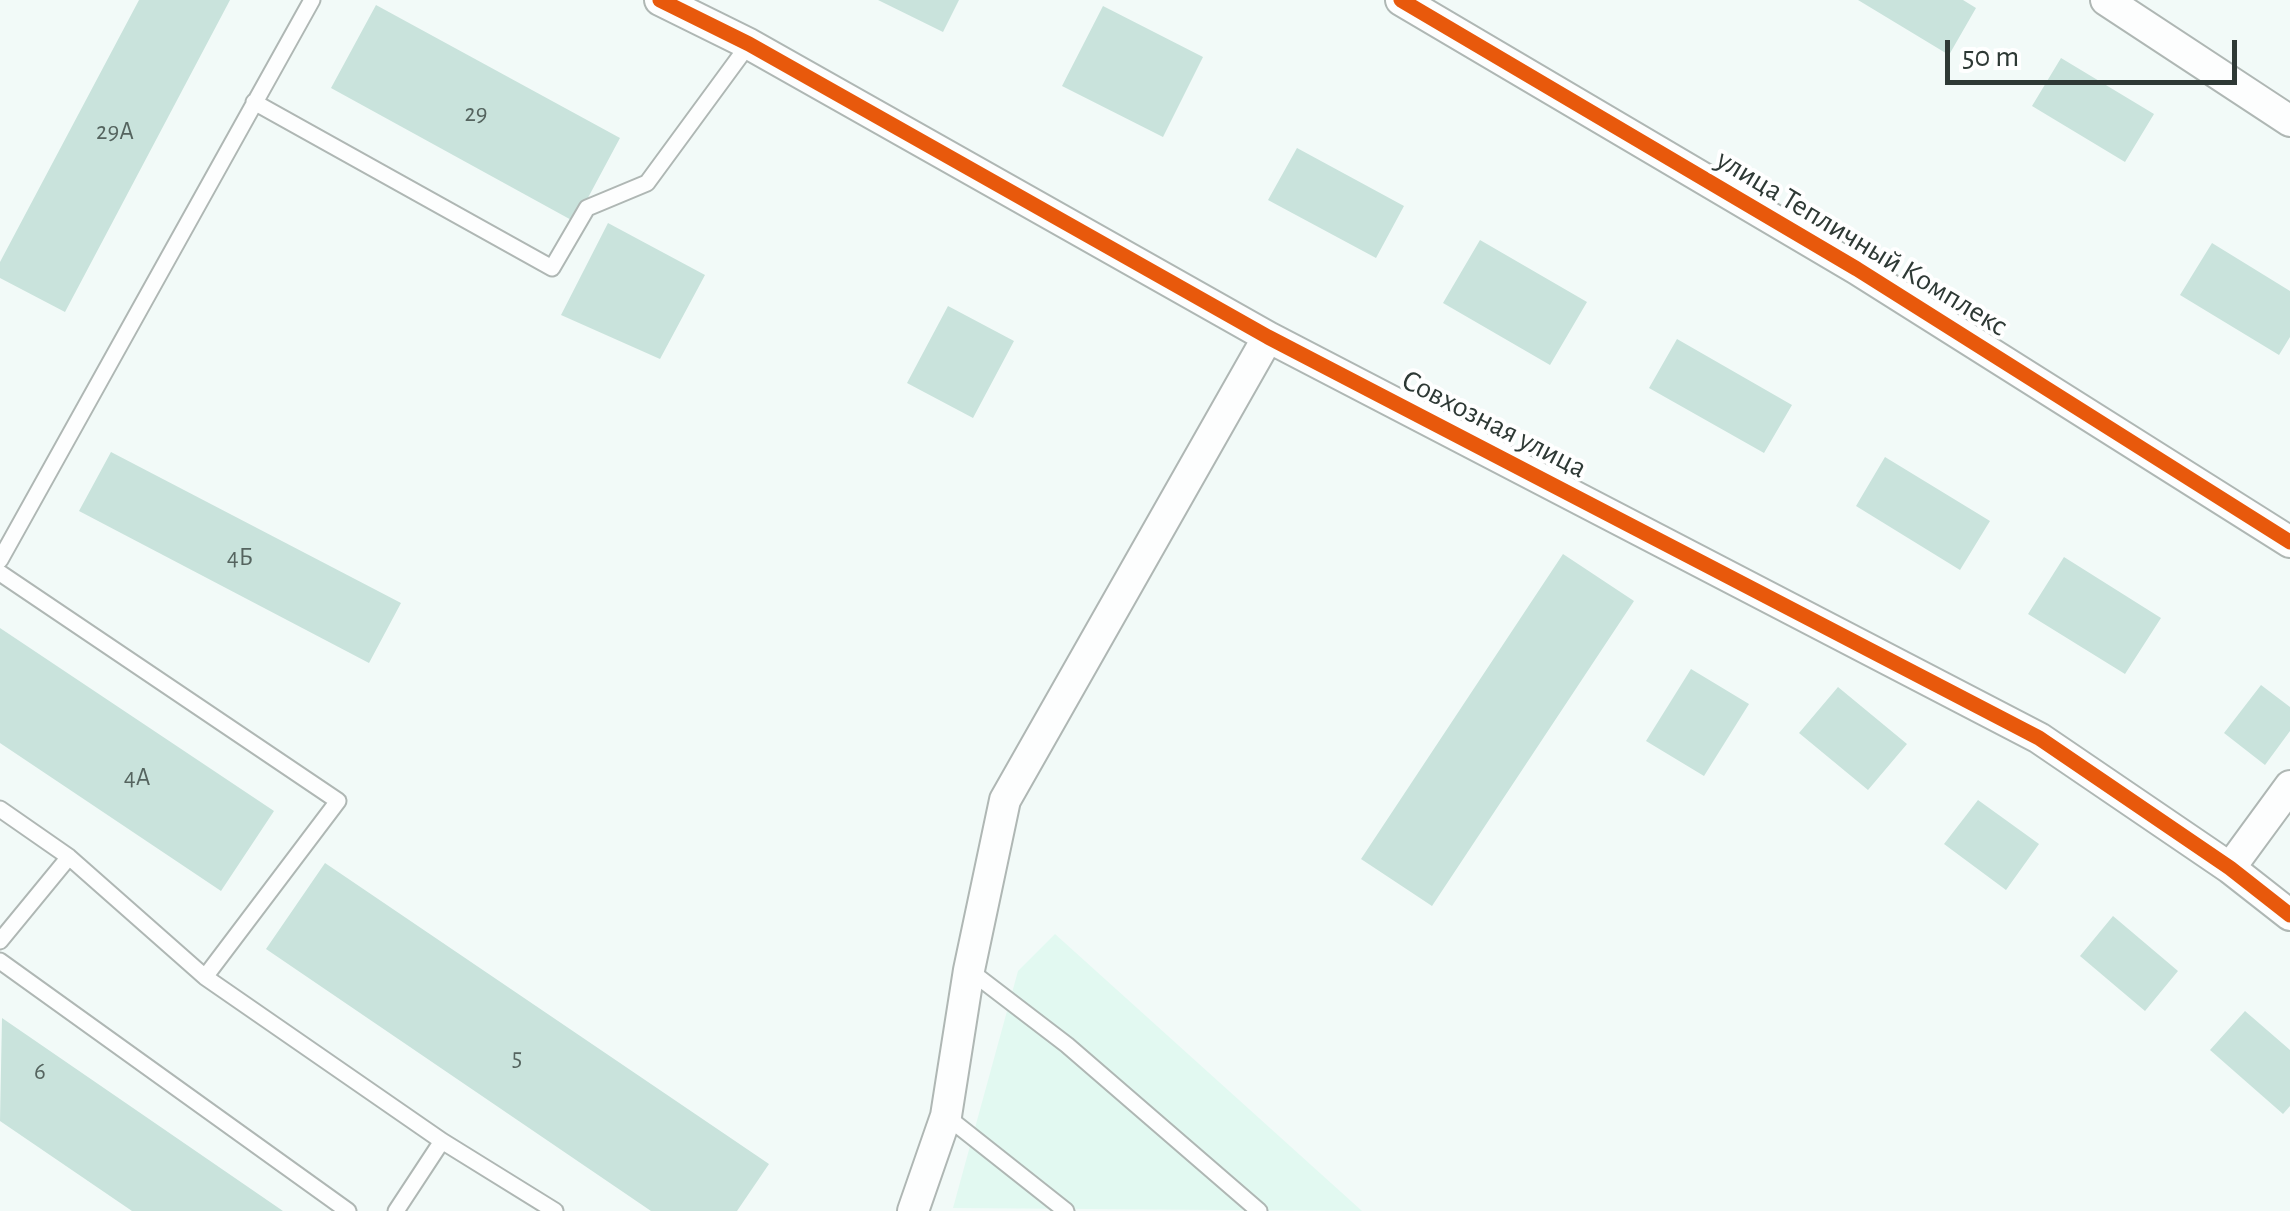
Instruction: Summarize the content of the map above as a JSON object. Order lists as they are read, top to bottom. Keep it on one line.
{"streets":{"street":["улица Тепличный Комплекс","Совхозная улица"]},"house_numbers":["29","29А","4Б","4А","5","6"],"scale_bar":"50 m"}
